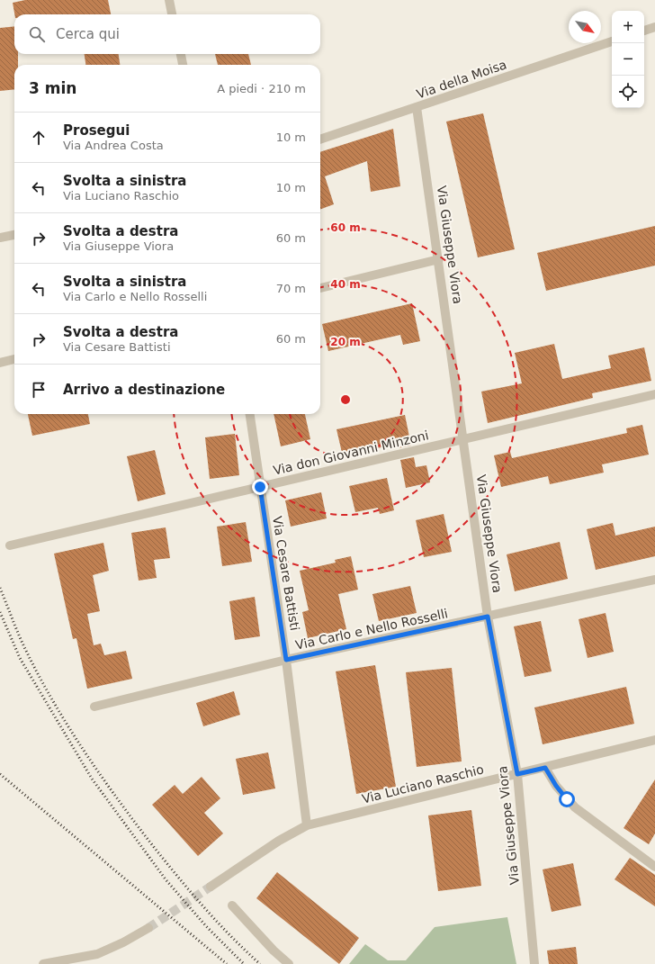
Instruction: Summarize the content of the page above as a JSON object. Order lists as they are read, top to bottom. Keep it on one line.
{"streets":{"street":["Via della Moisa","Via Giuseppe Viora","Via don Giovanni Minzoni","Via Cesare Battisti","Via Carlo e Nello Rosselli","Via Luciano Raschio"]},"crossings":[["Via della Moisa","Via Giuseppe Viora"],["Via Giuseppe Viora","Via don Giovanni Minzoni"],["Via Giuseppe Viora","Via Carlo e Nello Rosselli"],["Via Giuseppe Viora","Via Luciano Raschio"],["Via don Giovanni Minzoni","Via Cesare Battisti"],["Via Cesare Battisti","Via Carlo e Nello Rosselli"],["Via Cesare Battisti","Via Luciano Raschio"]],"north":"bottom right","page":{"map_buttons":["+","−"],"search":"Cerca qui","heading":["3 min","A piedi · 210 m"],"list":[["Prosegui","Via Andrea Costa","10 m"],["Svolta a sinistra","Via Luciano Raschio","10 m"],["Svolta a destra","Via Giuseppe Viora","60 m"],["Svolta a sinistra","Via Carlo e Nello Rosselli","70 m"],["Svolta a destra","Via Cesare Battisti","60 m"],"Arrivo a destinazione"]},"rings":["60 m","40 m","20 m"]}
